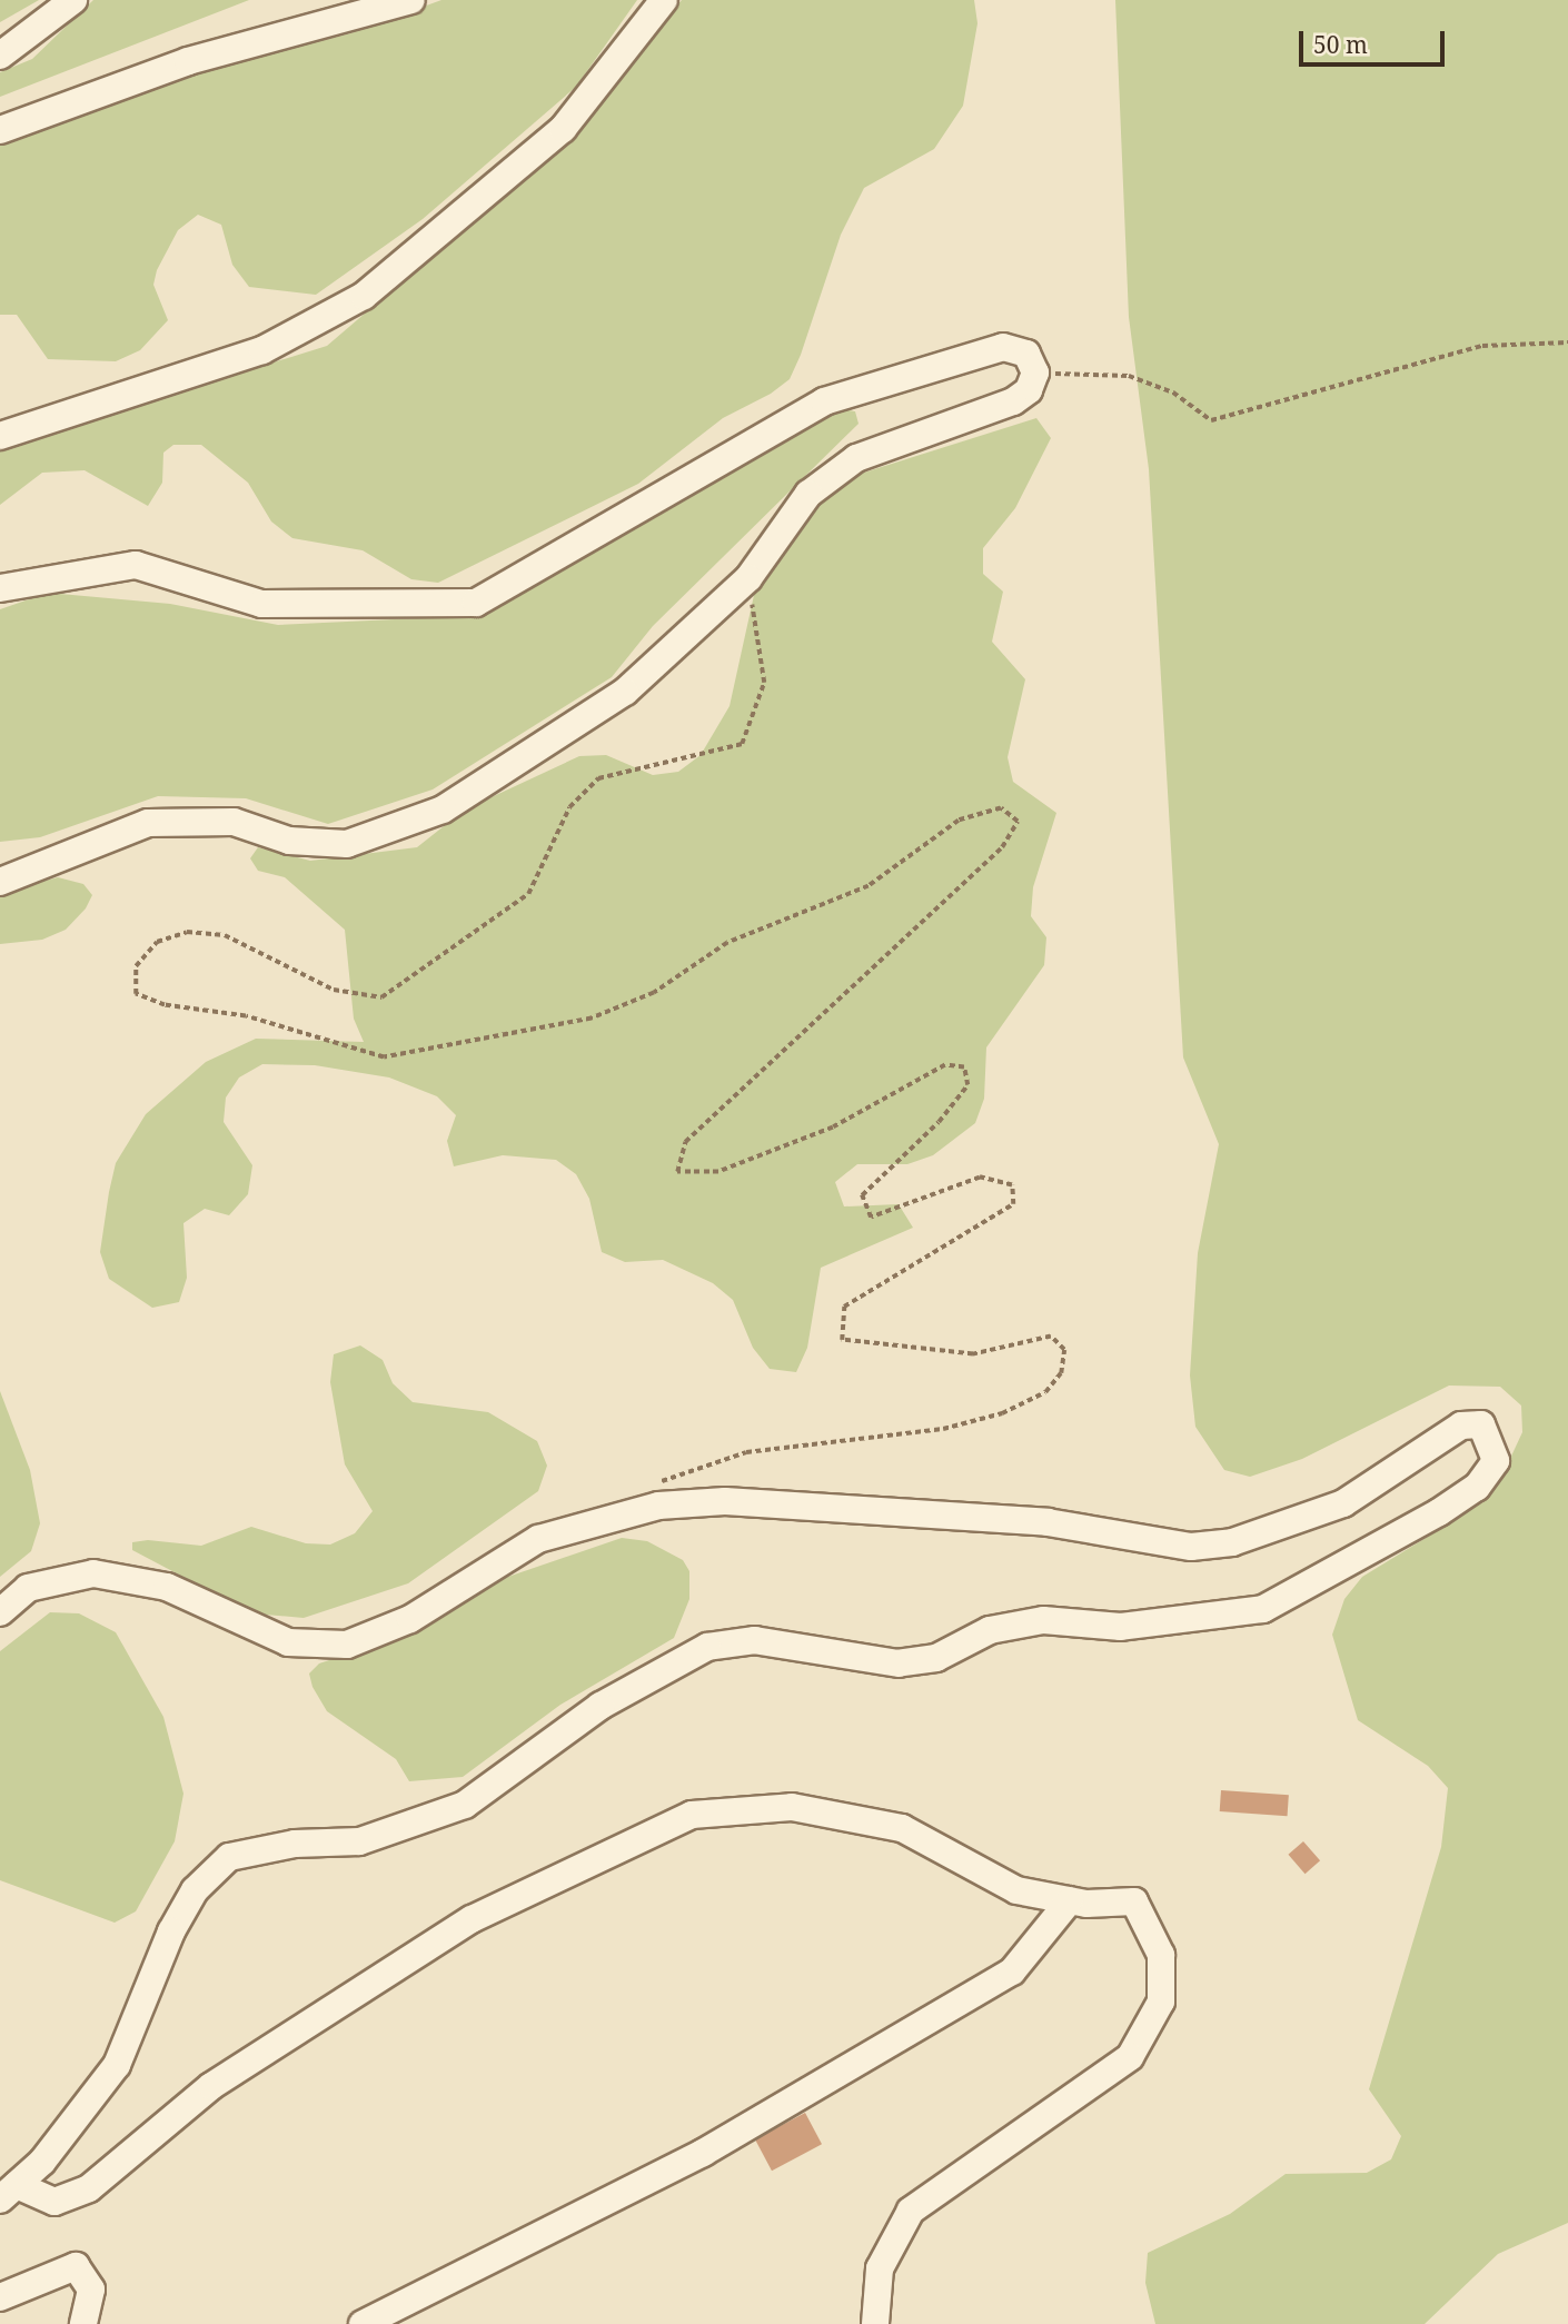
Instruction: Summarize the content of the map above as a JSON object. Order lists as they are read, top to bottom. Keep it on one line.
{"scale_bar":"50 m"}
